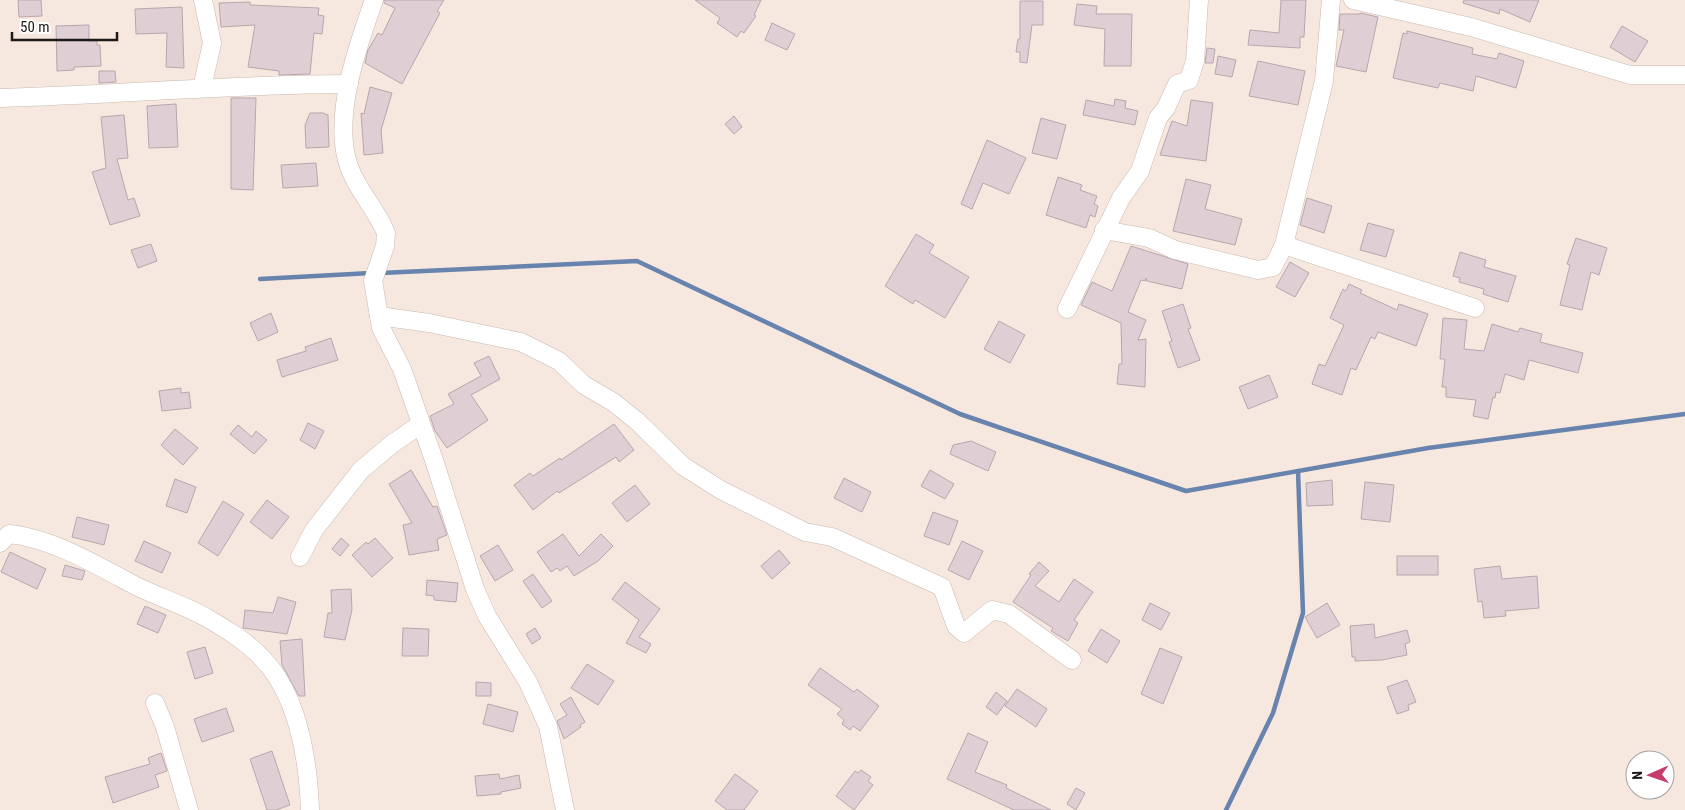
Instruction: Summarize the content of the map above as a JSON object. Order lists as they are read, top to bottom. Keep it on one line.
{"scale_bar":"50 m","north":"left"}
